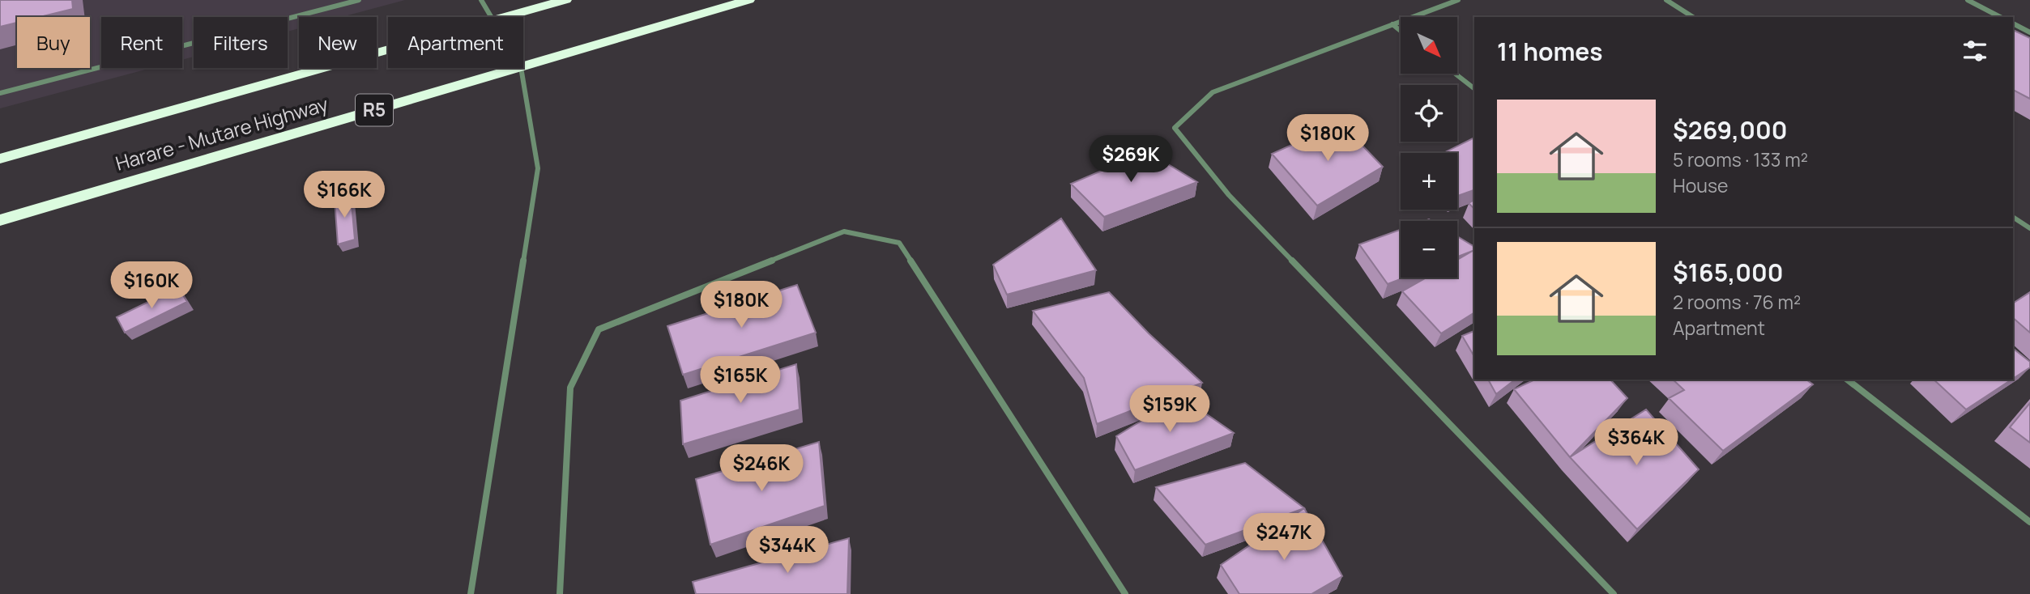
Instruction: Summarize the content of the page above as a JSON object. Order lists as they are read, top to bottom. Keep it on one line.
{"streets":{"highway":["R5","Harare - Mutare Highway"]},"north":"bottom right","page":{"map_buttons":["+","−"],"chip":["Buy","Rent","Filters","New","Apartment"],"heading":"11 homes","list":[{"name":"$269,000","note":"5 rooms · 133 m² · House"},{"name":"$165,000","note":"2 rooms · 76 m² · Apartment"}],"price":["$180K","$269K","$166K","$160K","$180K","$165K","$159K","$364K","$246K","$247K","$344K"]}}
